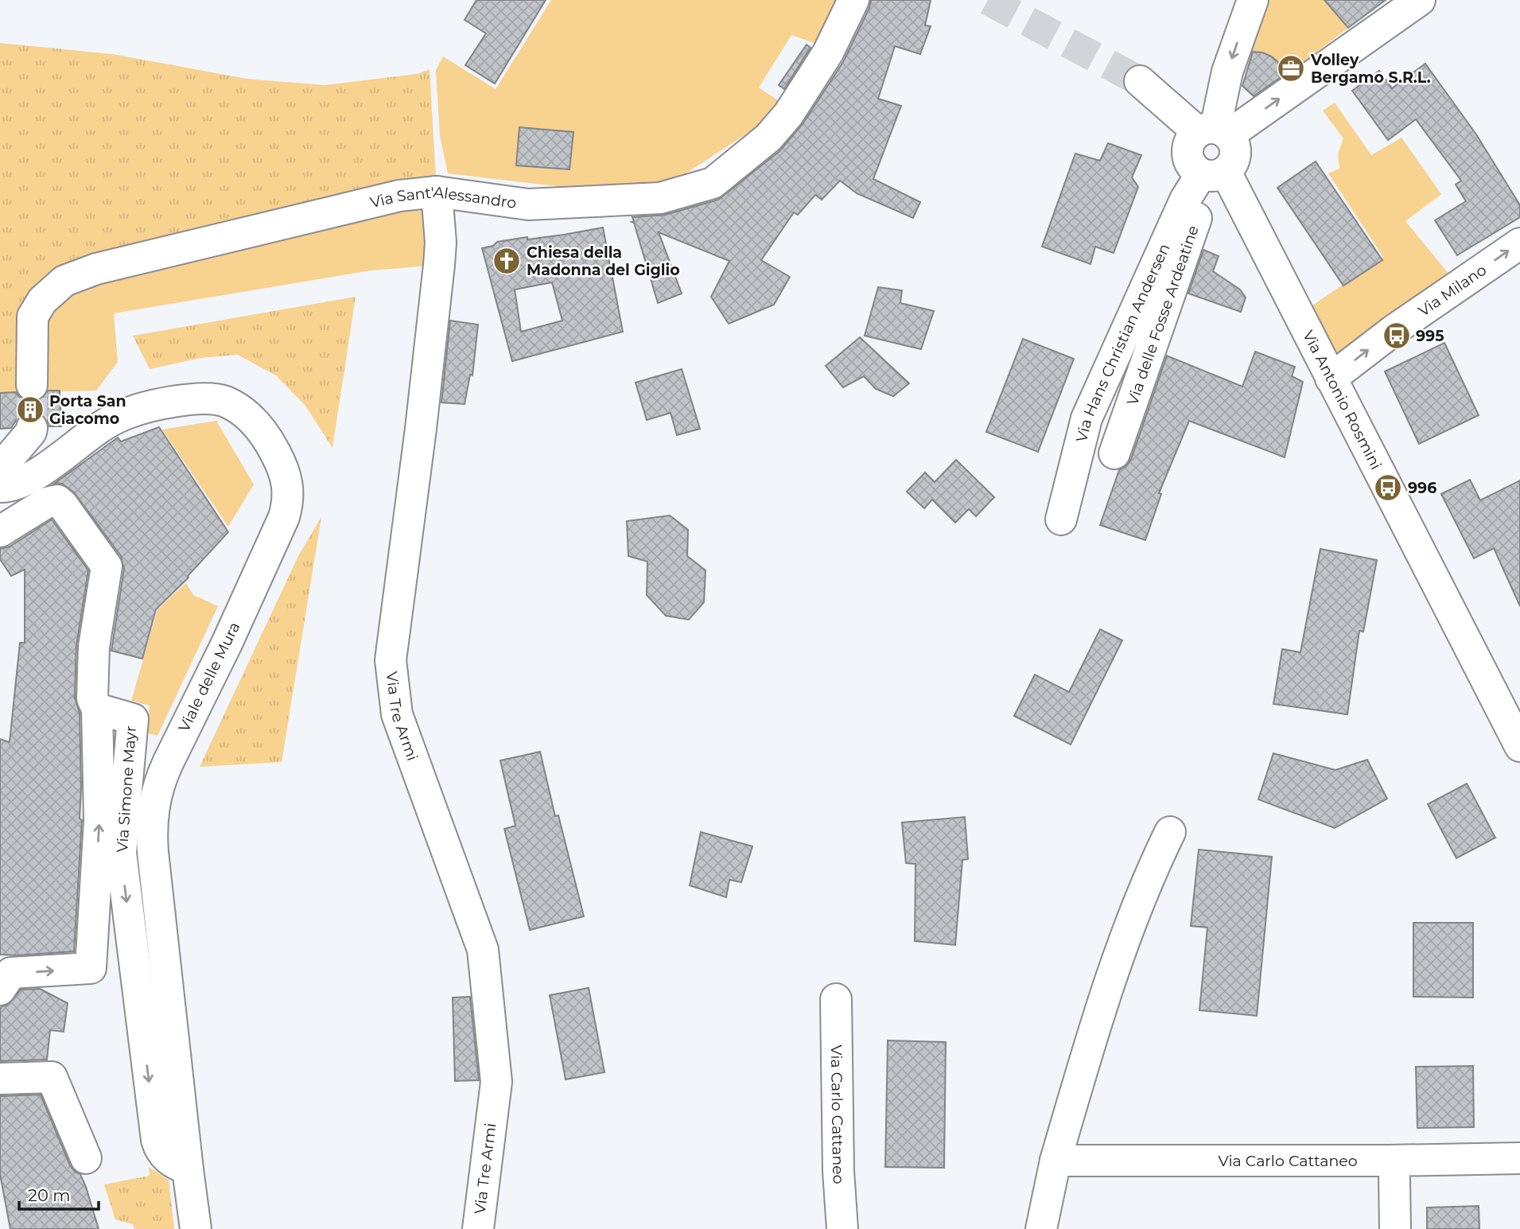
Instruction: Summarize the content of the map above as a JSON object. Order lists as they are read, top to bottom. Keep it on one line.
{"streets":{"street":["Via Sant'Alessandro","Via Milano","Via delle Fosse Ardeatine","Via Hans Christian Andersen","Via Antonio Rosmini","Viale delle Mura","Via Tre Armi","Via Simone Mayr","Via Carlo Cattaneo"]},"crossings":[["Via Sant'Alessandro","Via Tre Armi"],["Via Milano","Via Antonio Rosmini"],["Via delle Fosse Ardeatine","Via Hans Christian Andersen"],["Via delle Fosse Ardeatine","Via Antonio Rosmini"],["Via Hans Christian Andersen","Via Antonio Rosmini"],["Viale delle Mura","Via Simone Mayr"]],"places":{"office":["Volley Bergamo S.R.L."],"church":["Chiesa della Madonna del Giglio"],"bus stop":["995","996"],"building":["Porta San Giacomo"]},"scale_bar":"20 m"}
